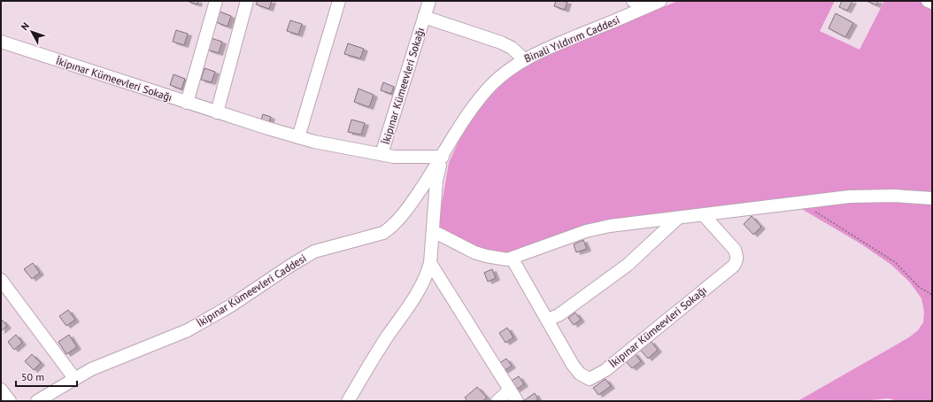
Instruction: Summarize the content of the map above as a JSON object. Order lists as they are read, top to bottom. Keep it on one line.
{"streets":{"street":["Binali Yıldırım Caddesi","İkipınar Kümeevleri Sokağı","İkipınar Kümeevleri Caddesi"]},"crossings":[["Binali Yıldırım Caddesi","İkipınar Kümeevleri Sokağı"],["Binali Yıldırım Caddesi","İkipınar Kümeevleri Caddesi"],["İkipınar Kümeevleri Sokağı","İkipınar Kümeevleri Caddesi"]],"scale_bar":"50 m","north":"top left"}
